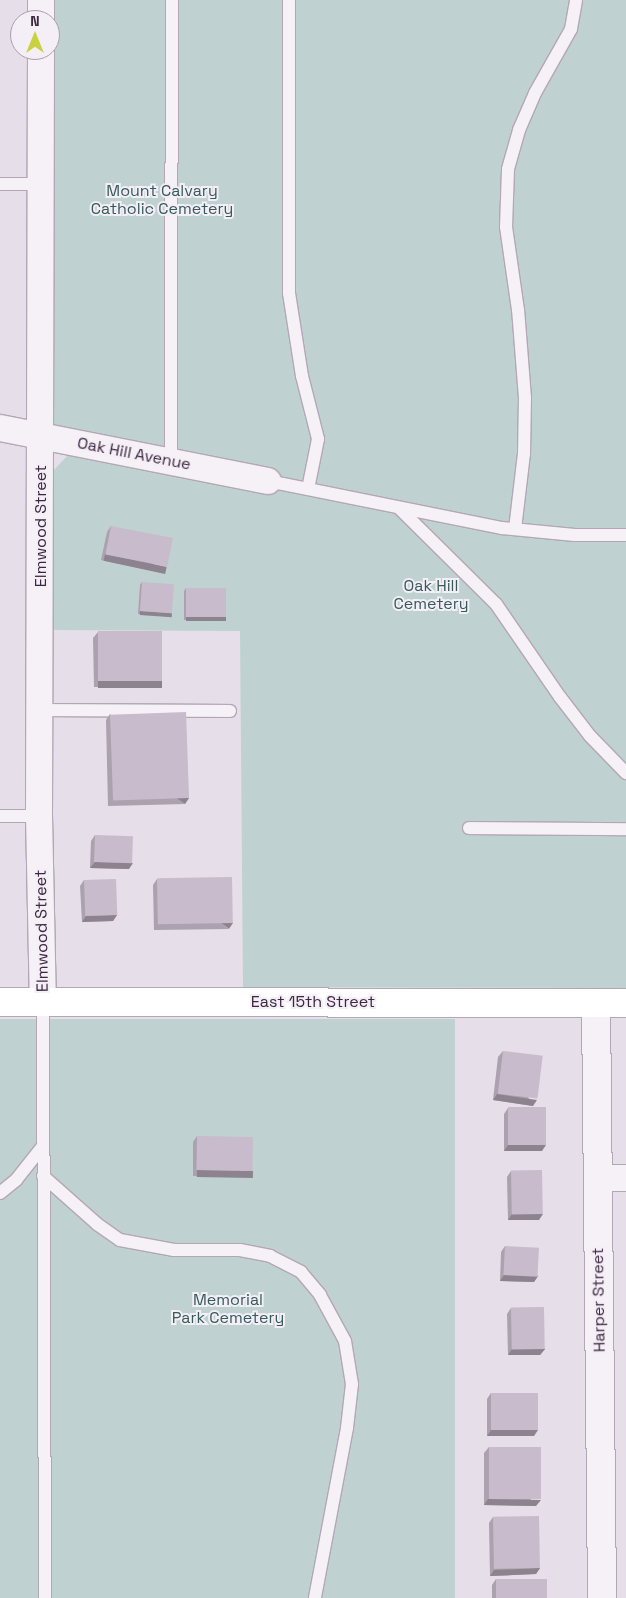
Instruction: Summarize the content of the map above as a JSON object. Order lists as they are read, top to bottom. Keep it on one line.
{"streets":{"main road":["East 15th Street"],"street":["Oak Hill Avenue","Elmwood Street","Harper Street"]},"crossings":[["Oak Hill Avenue","Elmwood Street"],["Elmwood Street","East 15th Street"],["East 15th Street","Harper Street"]],"parks":["Mount Calvary Catholic Cemetery","Oak Hill Cemetery","Memorial Park Cemetery"],"north":"top"}
